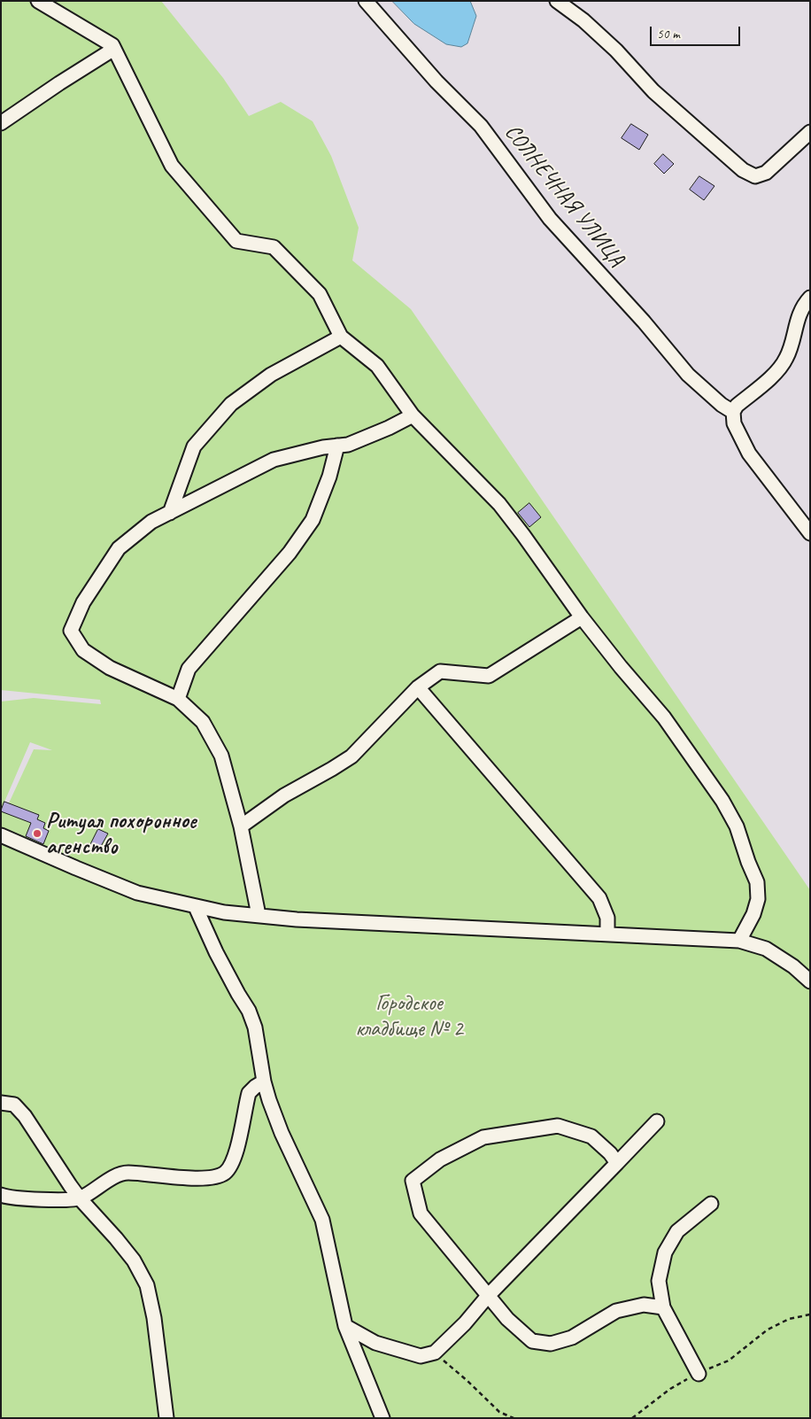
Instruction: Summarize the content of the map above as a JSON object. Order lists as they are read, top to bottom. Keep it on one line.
{"streets":{"street":["СОЛНЕЧНАЯ УЛИЦА"]},"parks":["Городское кладбище № 2"],"places":["Ритуал похоронное агенство"],"scale_bar":"50 m"}
